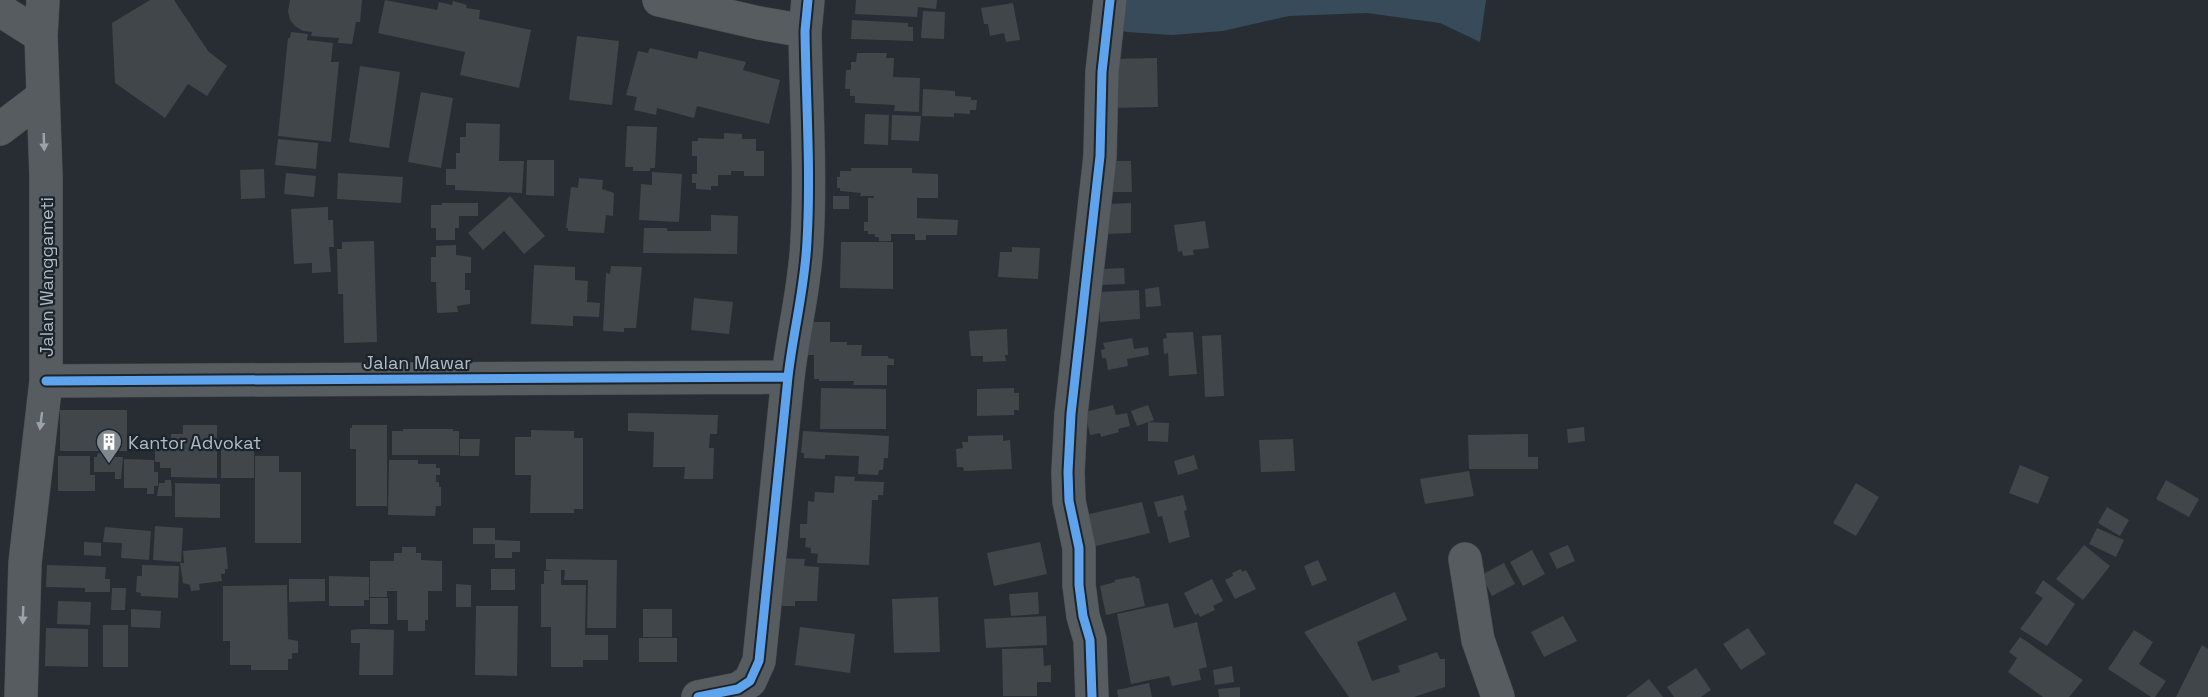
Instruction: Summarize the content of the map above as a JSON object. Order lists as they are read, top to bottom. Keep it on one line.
{"streets":{"street":["Jalan Wanggameti","Jalan Mawar"]},"crossings":[["Jalan Wanggameti","Jalan Mawar"]],"one_way":["Jalan Wanggameti"],"places":{"building":["Kantor Advokat"]}}
